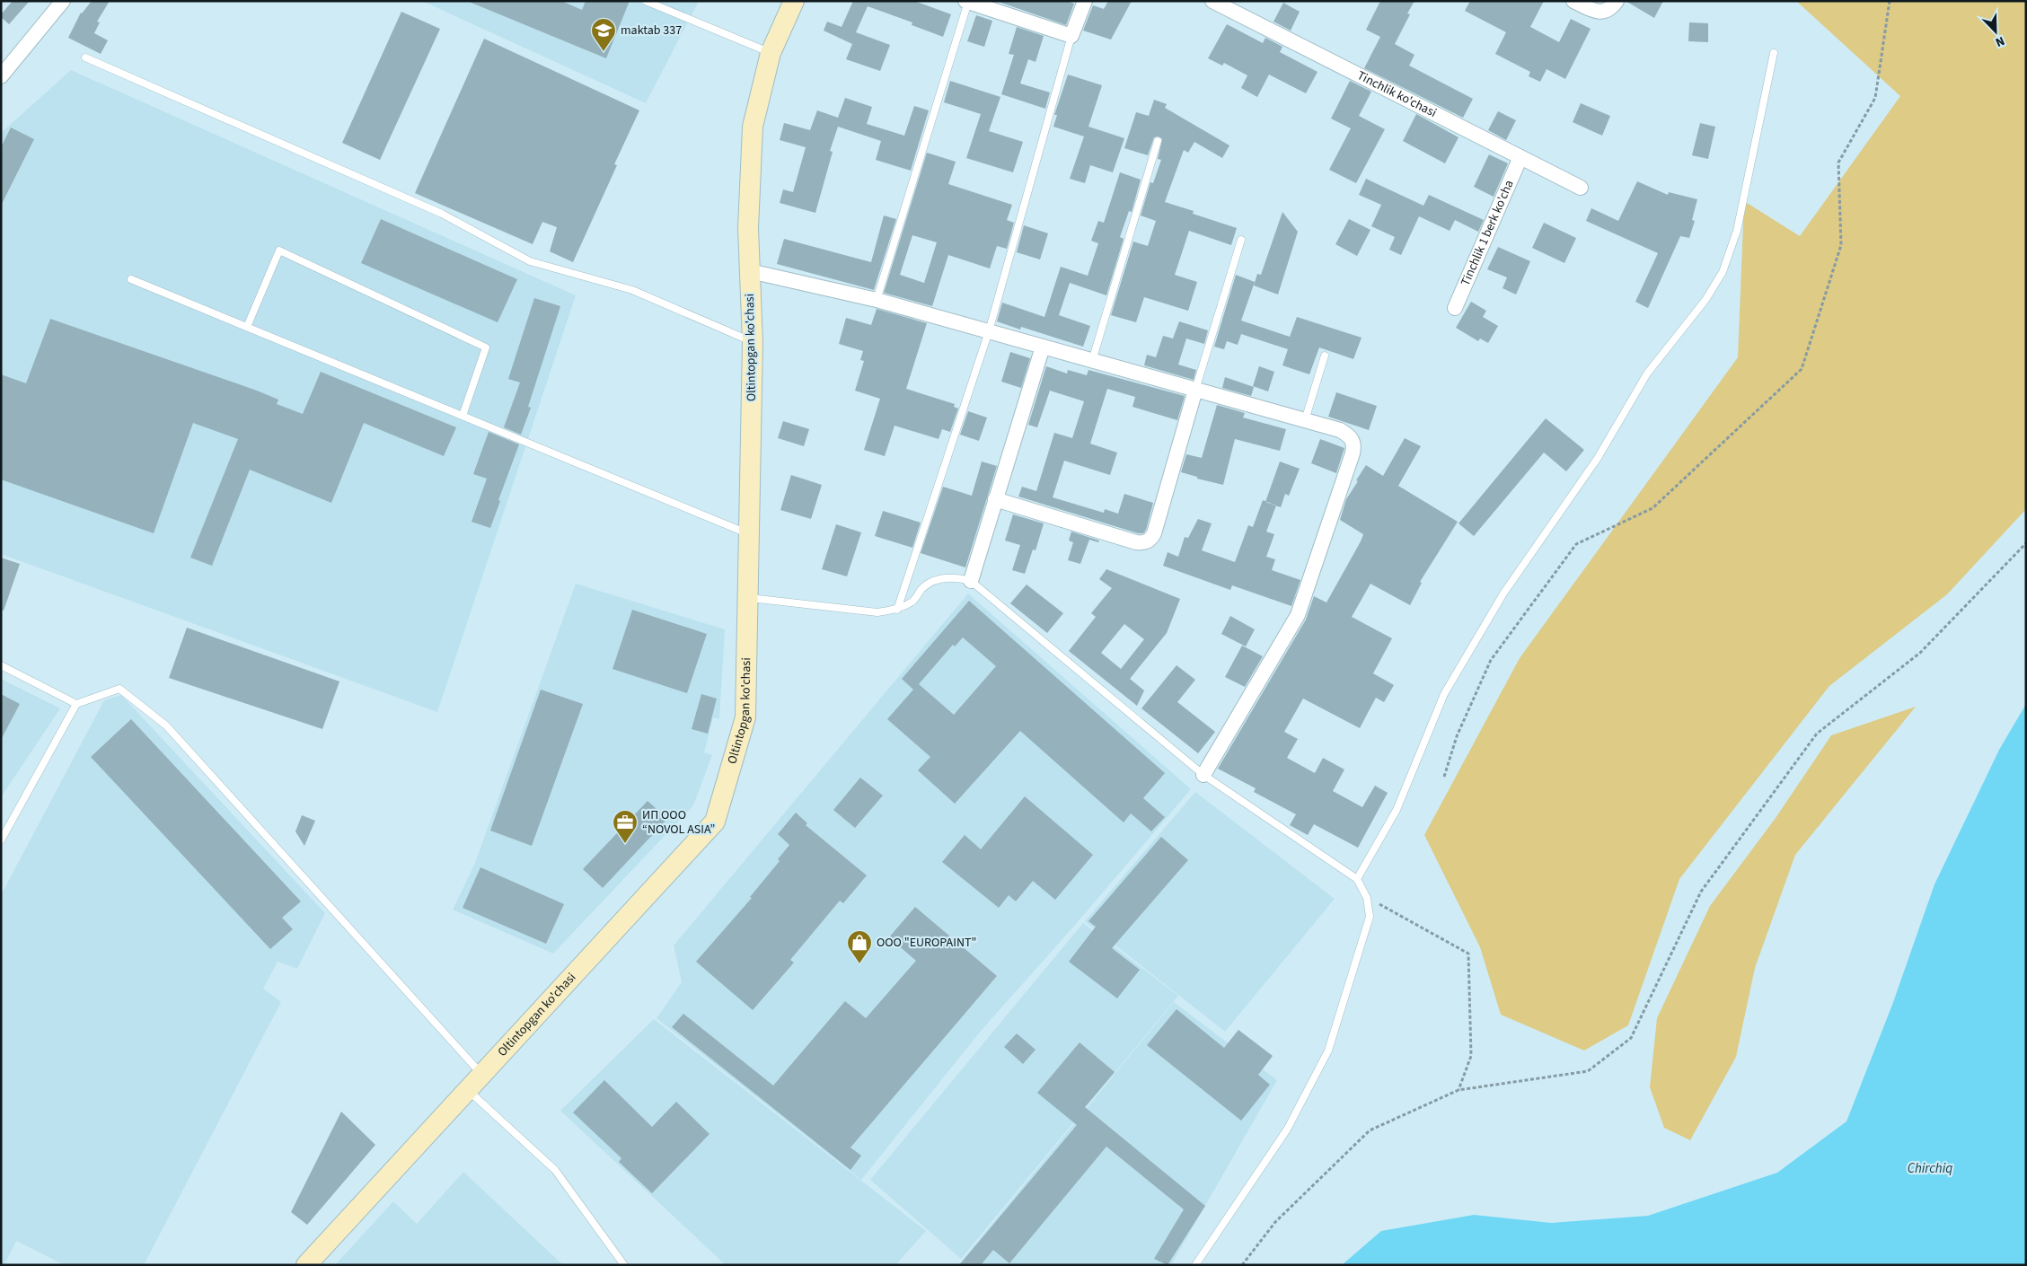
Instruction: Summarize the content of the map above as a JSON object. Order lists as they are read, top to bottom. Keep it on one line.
{"streets":{"street":["Tinchlik ko'chasi","Tinchlik 1 berk ko'cha","Oltintopgan ko'chasi"]},"crossings":[["Tinchlik ko'chasi","Tinchlik 1 berk ko'cha"]],"water":["Chirchiq"],"places":{"school or university":["maktab 337"],"office":["ИП ООО “NOVOL ASIA”"],"shop":["OOO \"EUROPAINT\""]},"north":"bottom right"}
